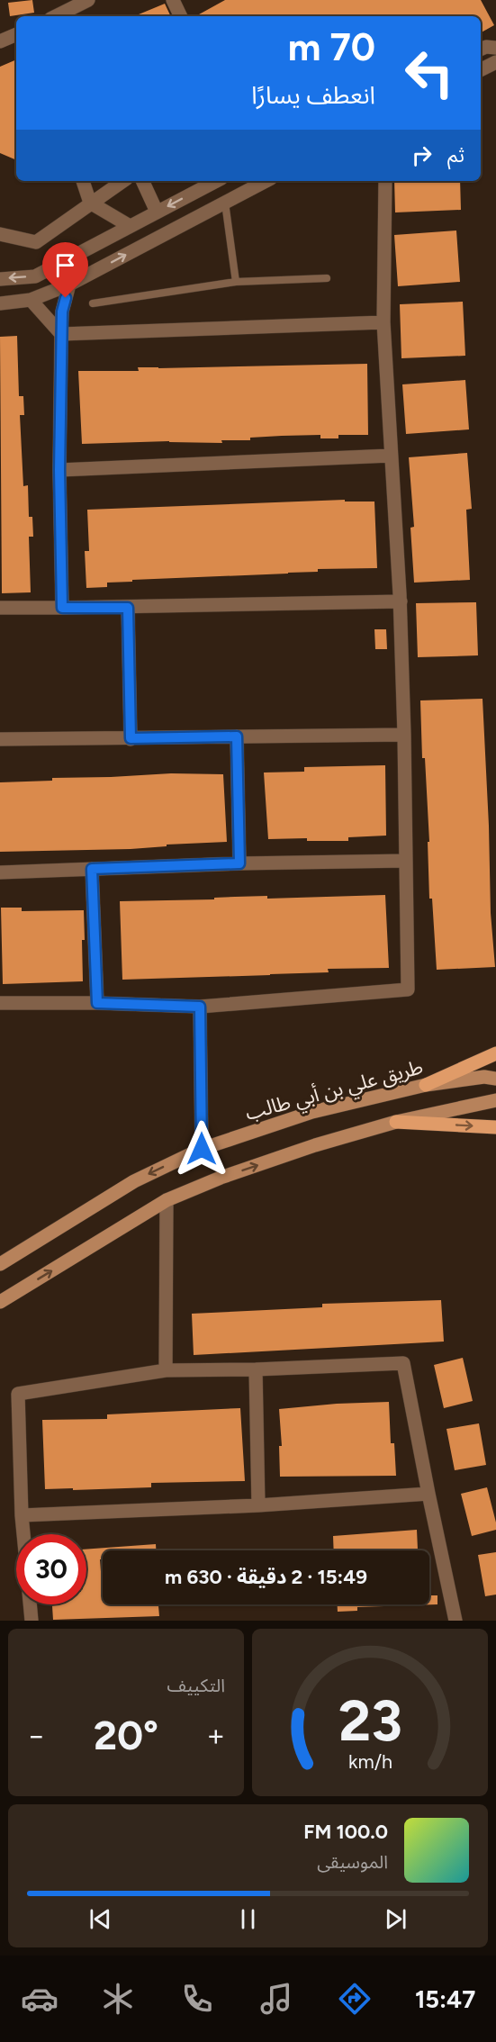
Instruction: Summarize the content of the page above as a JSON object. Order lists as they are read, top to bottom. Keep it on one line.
{"streets":{"main road":["طريق علي بن أبي طالب"]},"page":{"turn":["70 m","انعطف يسارًا"],"then":"ثم","limit":"30","trip":"15:49 · 2 دقيقة · 630 m","tile":"التكييف","heat":["−","20°","+"],"song":["100.0 FM","الموسيقى"],"tabs":"15:47","gauge":["23","km/h"]}}
